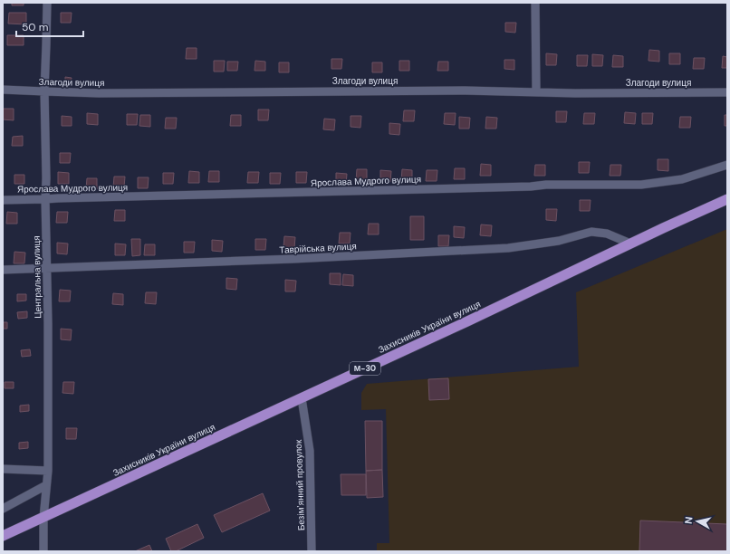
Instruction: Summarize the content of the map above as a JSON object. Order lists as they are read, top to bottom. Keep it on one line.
{"streets":{"highway":["Захисників України вулиця","М-30"],"street":["Злагоди вулиця","Ярослава Мудрого вулиця","Таврійська вулиця","Центральна вулиця","Безімʼянний провулок"]},"crossings":[["Злагоди вулиця","Центральна вулиця"],["Ярослава Мудрого вулиця","Центральна вулиця"],["Таврійська вулиця","Центральна вулиця"],["Таврійська вулиця","Захисників України вулиця"],["Центральна вулиця","Захисників України вулиця"],["Захисників України вулиця","Безімʼянний провулок"]],"scale_bar":"50 m","north":"left"}
